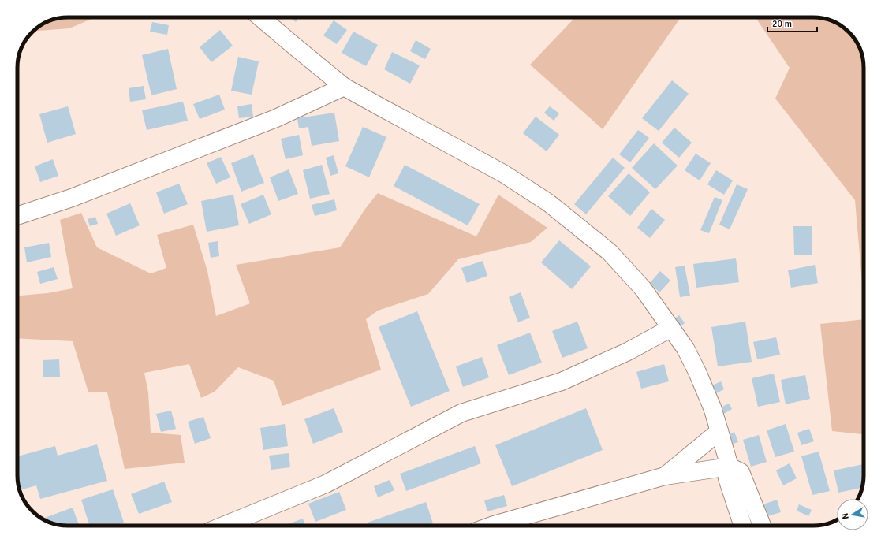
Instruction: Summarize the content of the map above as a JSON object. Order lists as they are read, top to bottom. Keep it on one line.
{"scale_bar":"20 m","north":"left"}
